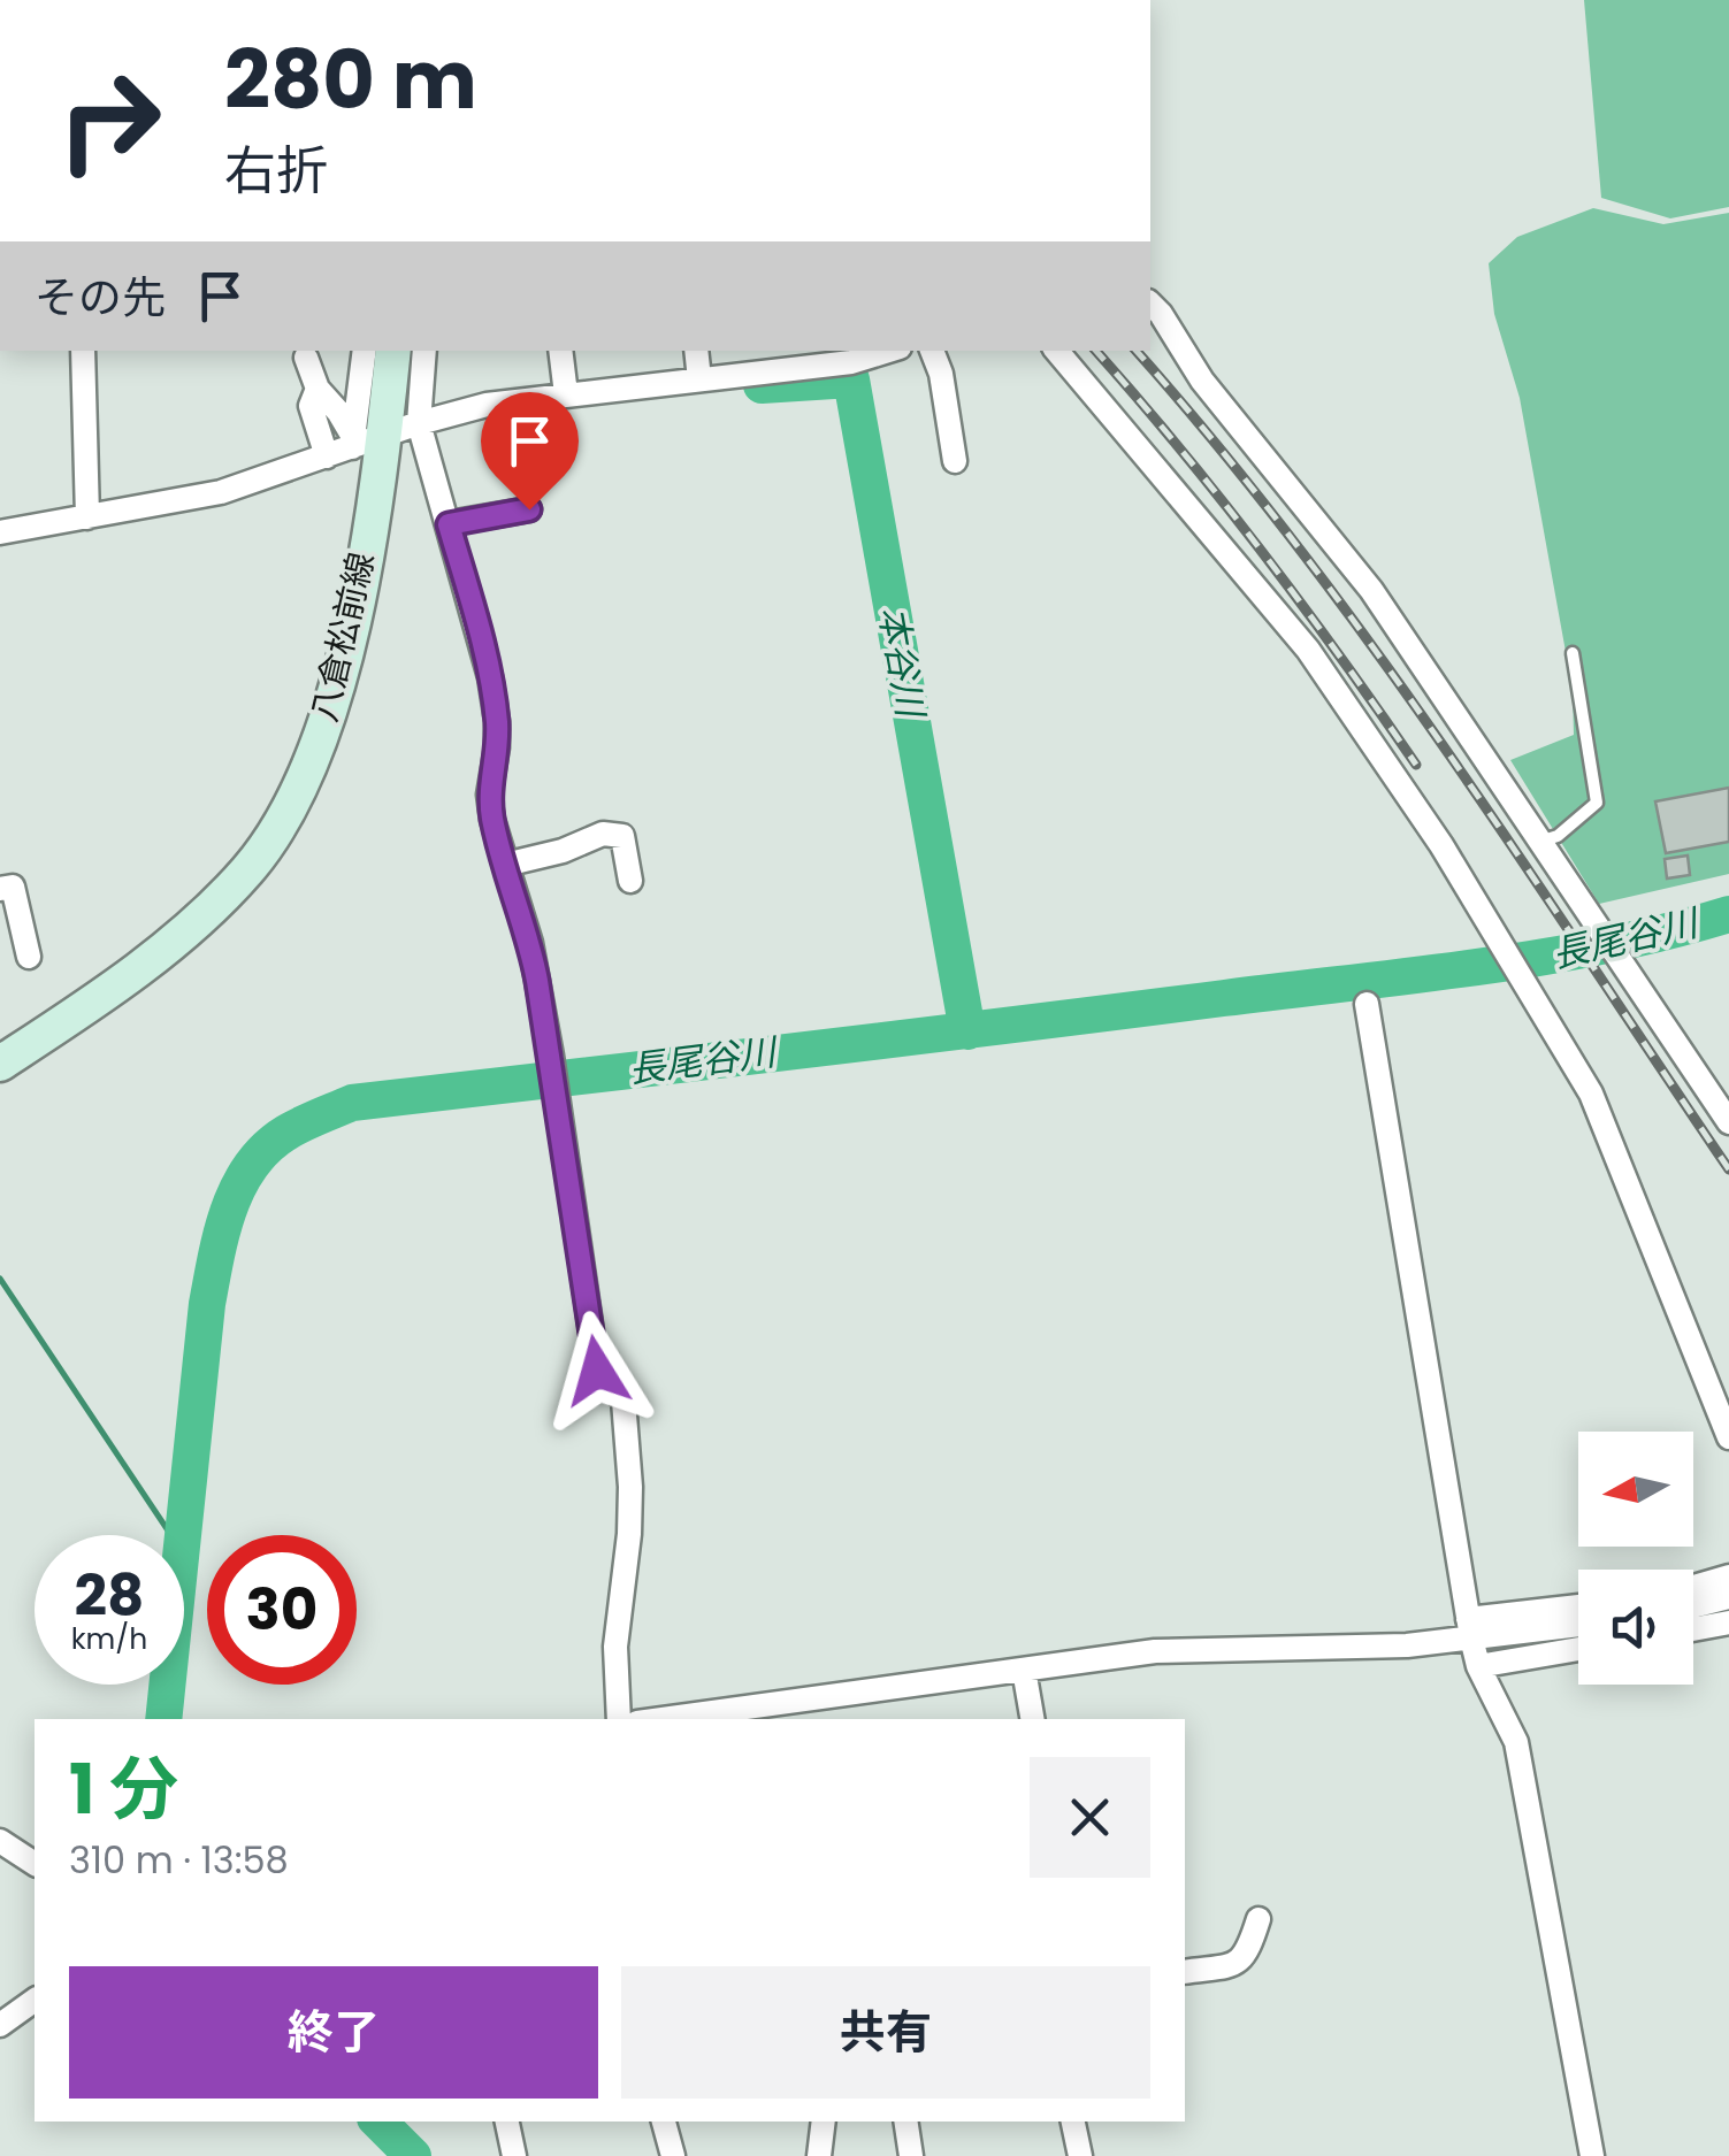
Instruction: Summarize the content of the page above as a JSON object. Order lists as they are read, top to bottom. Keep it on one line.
{"streets":{"main road":["八倉松前線"]},"water":["本谷川","長尾谷川"],"north":"left","page":{"turn":["280 m","右折"],"then":"その先","speed":"28 km/h","limit":"30","heading":["1 分","310 m · 13:58"],"buttons":["終了","共有"]}}
